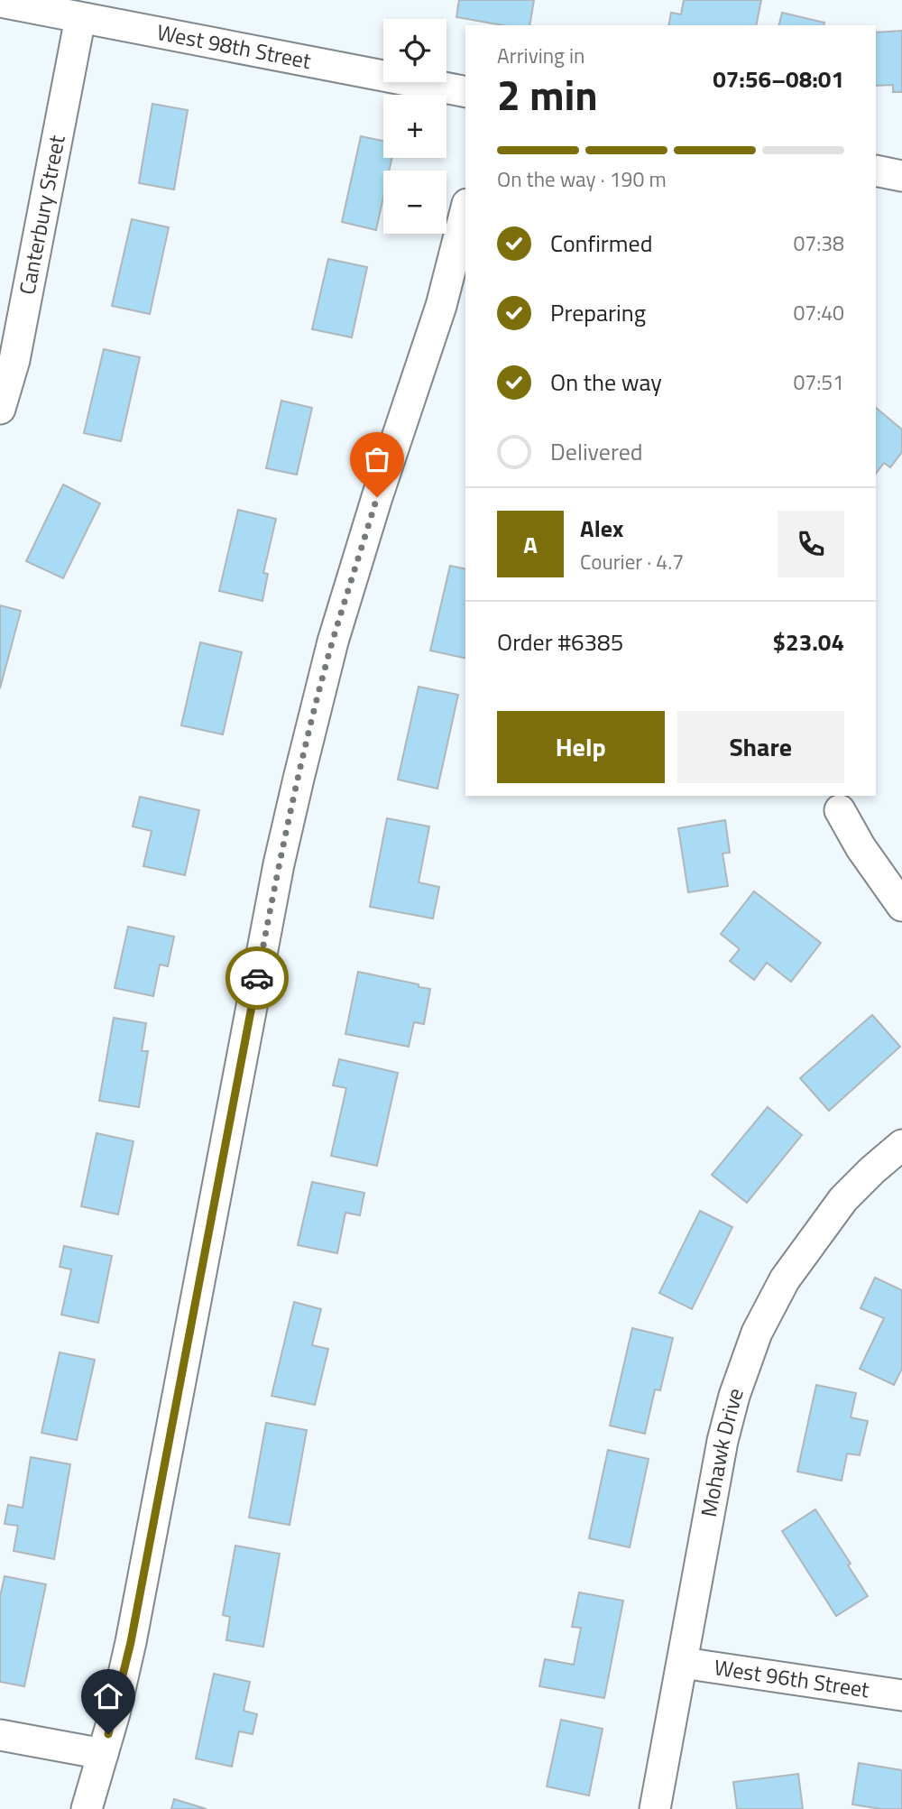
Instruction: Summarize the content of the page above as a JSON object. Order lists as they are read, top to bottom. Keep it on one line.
{"streets":{"street":["West 98th Street","Canterbury Street","Mohawk Drive","West 96th Street"]},"crossings":[["West 98th Street","Canterbury Street"],["Mohawk Drive","West 96th Street"]],"page":{"map_buttons":["+","−"],"heading":["2 min","Arriving in","07:56–08:01"],"panel":["Alex","Courier · 4.7","Order #6385","$23.04"],"bar":"On the way · 190 m","list":[["Confirmed","07:38"],["Preparing","07:40"],["On the way","07:51"],"Delivered"],"round":"A","buttons":["Help","Share"]}}
